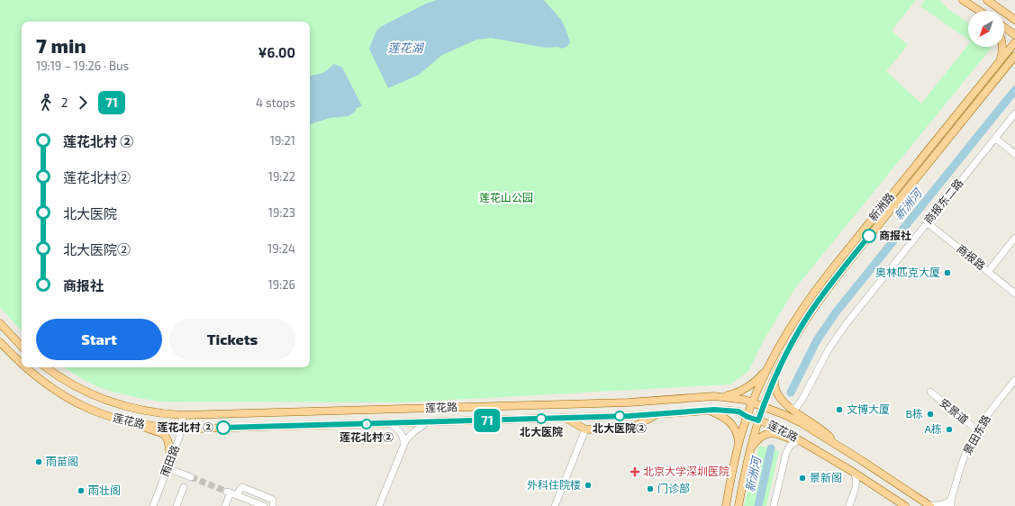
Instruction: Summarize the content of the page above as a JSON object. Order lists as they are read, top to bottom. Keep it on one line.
{"streets":{"main road":["新洲路","莲花路"],"street":["商报东二路","商报路","安景道","景田东路","雨田路"]},"crossings":[["商报东二路","商报路"],["新洲路","莲花路"],["莲花路","雨田路"],["安景道","景田东路"]],"water":["莲花湖","新洲河"],"parks":["莲花山公园"],"places":{"other":["商报社","奥林匹克大厦","文博大厦","B栋","北大医院②","北大医院","莲花北村②","莲花北村 ②","A栋","雨苗阁","景新阁","外科住院楼","门诊部","雨壮阁"],"health":["北京大学深圳医院"]},"lines":["bus line 71"],"north":"bottom left","page":{"on_map":"71","heading":["7 min","19:19 – 19:26 · Bus","¥6.00"],"legs":["2","71","4 stops"],"list":[{"name":"莲花北村 ②","value":"19:21"},{"name":"莲花北村②","value":"19:22"},{"name":"北大医院","value":"19:23"},{"name":"北大医院②","value":"19:24"},{"name":"商报社","value":"19:26"}],"buttons":["Start","Tickets"]}}
